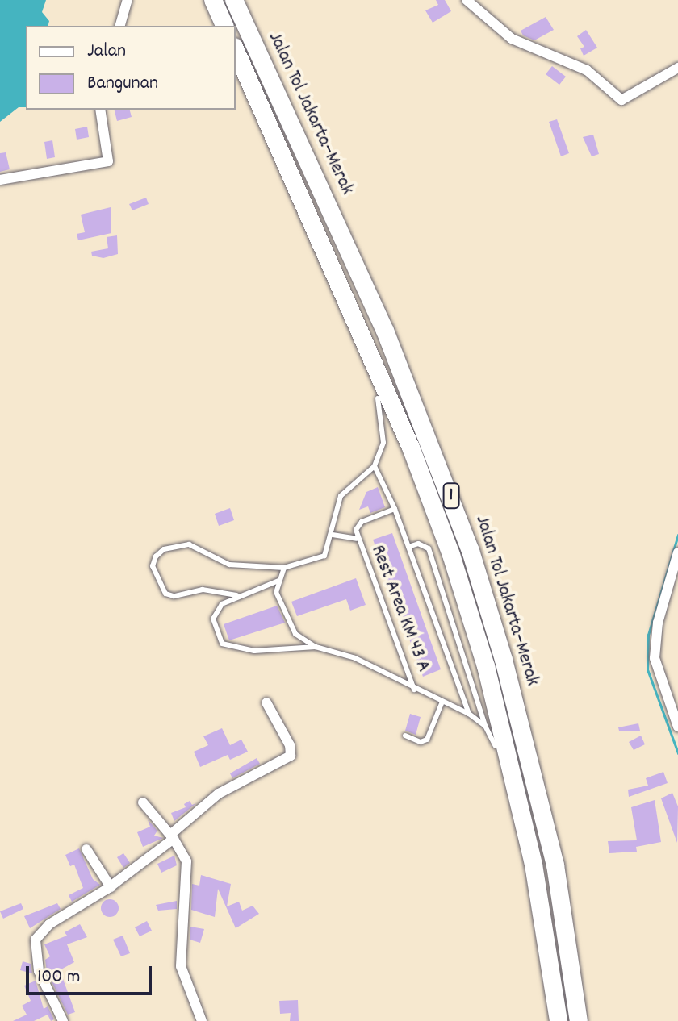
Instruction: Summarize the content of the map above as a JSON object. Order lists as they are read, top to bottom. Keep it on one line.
{"streets":{"highway":["Jalan Tol Jakarta–Merak","1"],"lane":["Rest Area KM 43 A"]},"legend":["Jalan","Bangunan"],"scale_bar":"100 m"}
